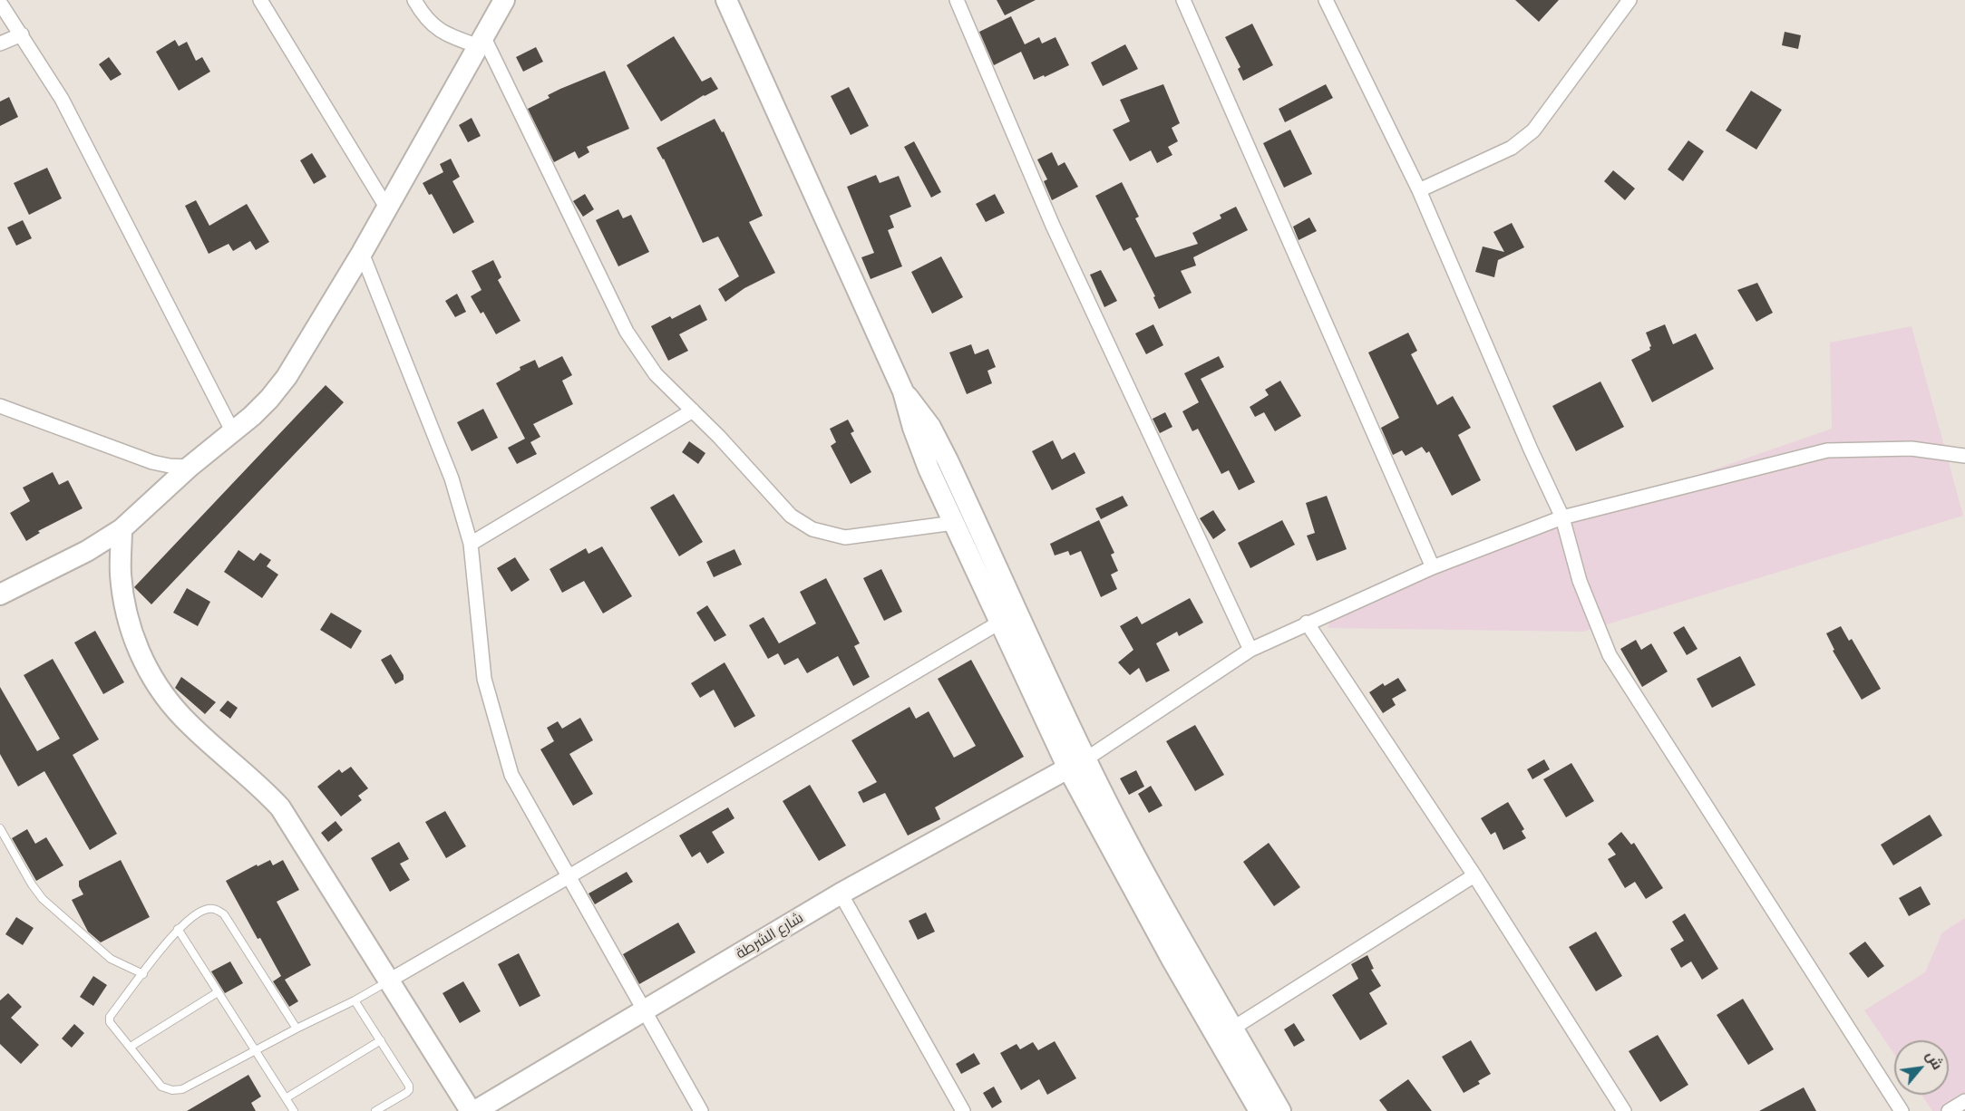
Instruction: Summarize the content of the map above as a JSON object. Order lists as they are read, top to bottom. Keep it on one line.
{"streets":{"street":["شارع الشرطة"]},"north":"top right"}
